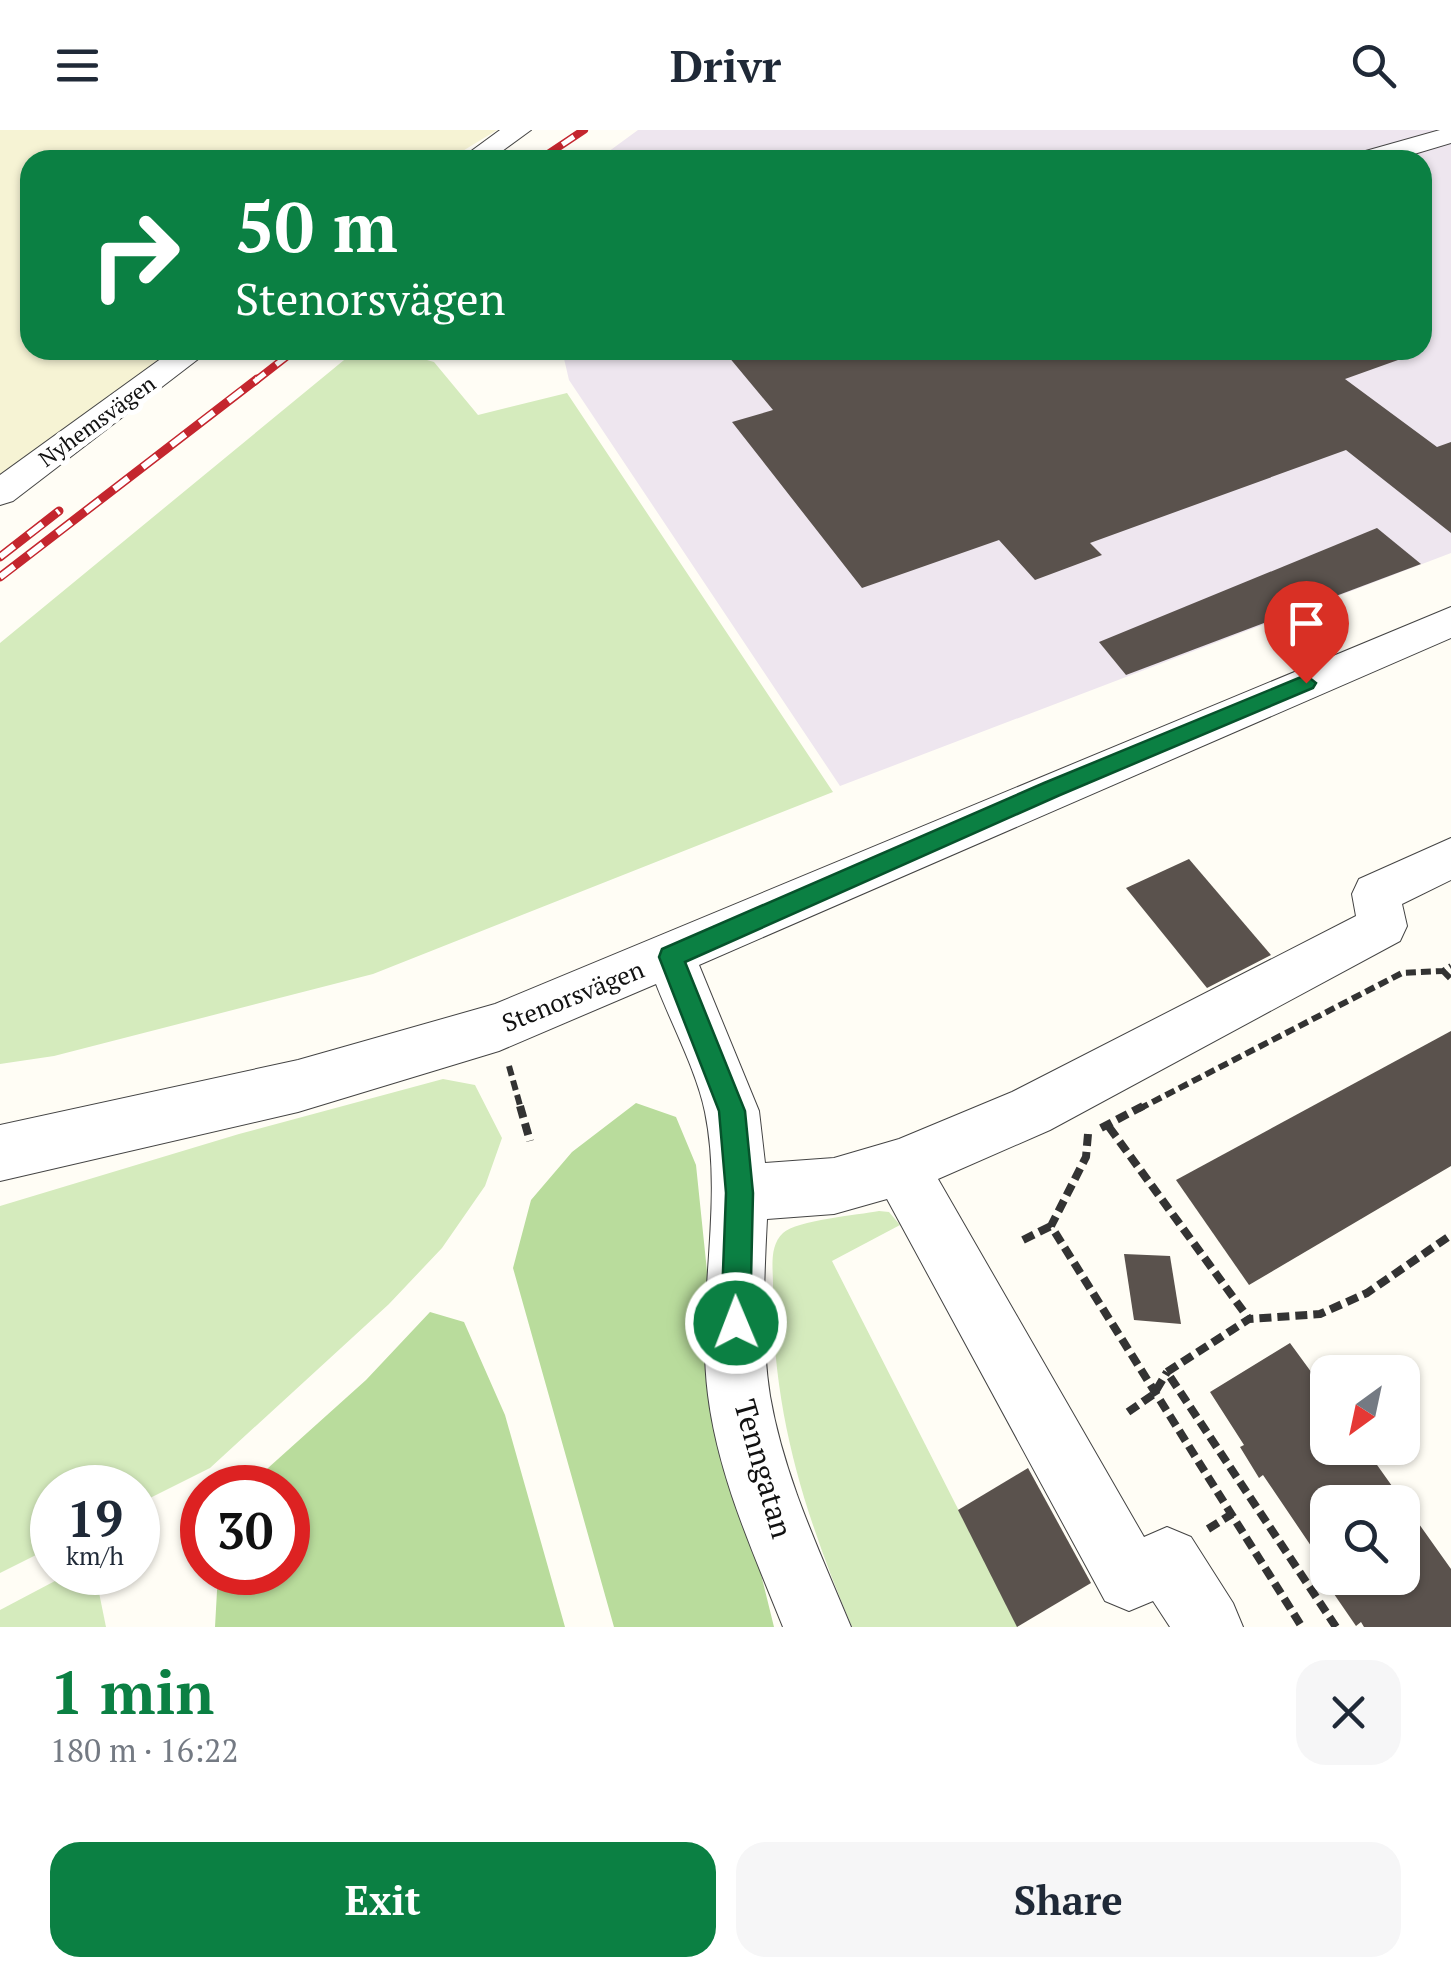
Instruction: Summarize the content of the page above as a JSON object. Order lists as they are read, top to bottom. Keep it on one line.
{"streets":{"street":["Nyhemsvägen","Stenorsvägen","Tenngatan"]},"crossings":[["Stenorsvägen","Tenngatan"]],"north":"bottom left","page":{"header":"Drivr","turn":["50 m","Stenorsvägen"],"speed":"19 km/h","limit":"30","heading":["1 min","180 m · 16:22"],"buttons":["Exit","Share"]}}
